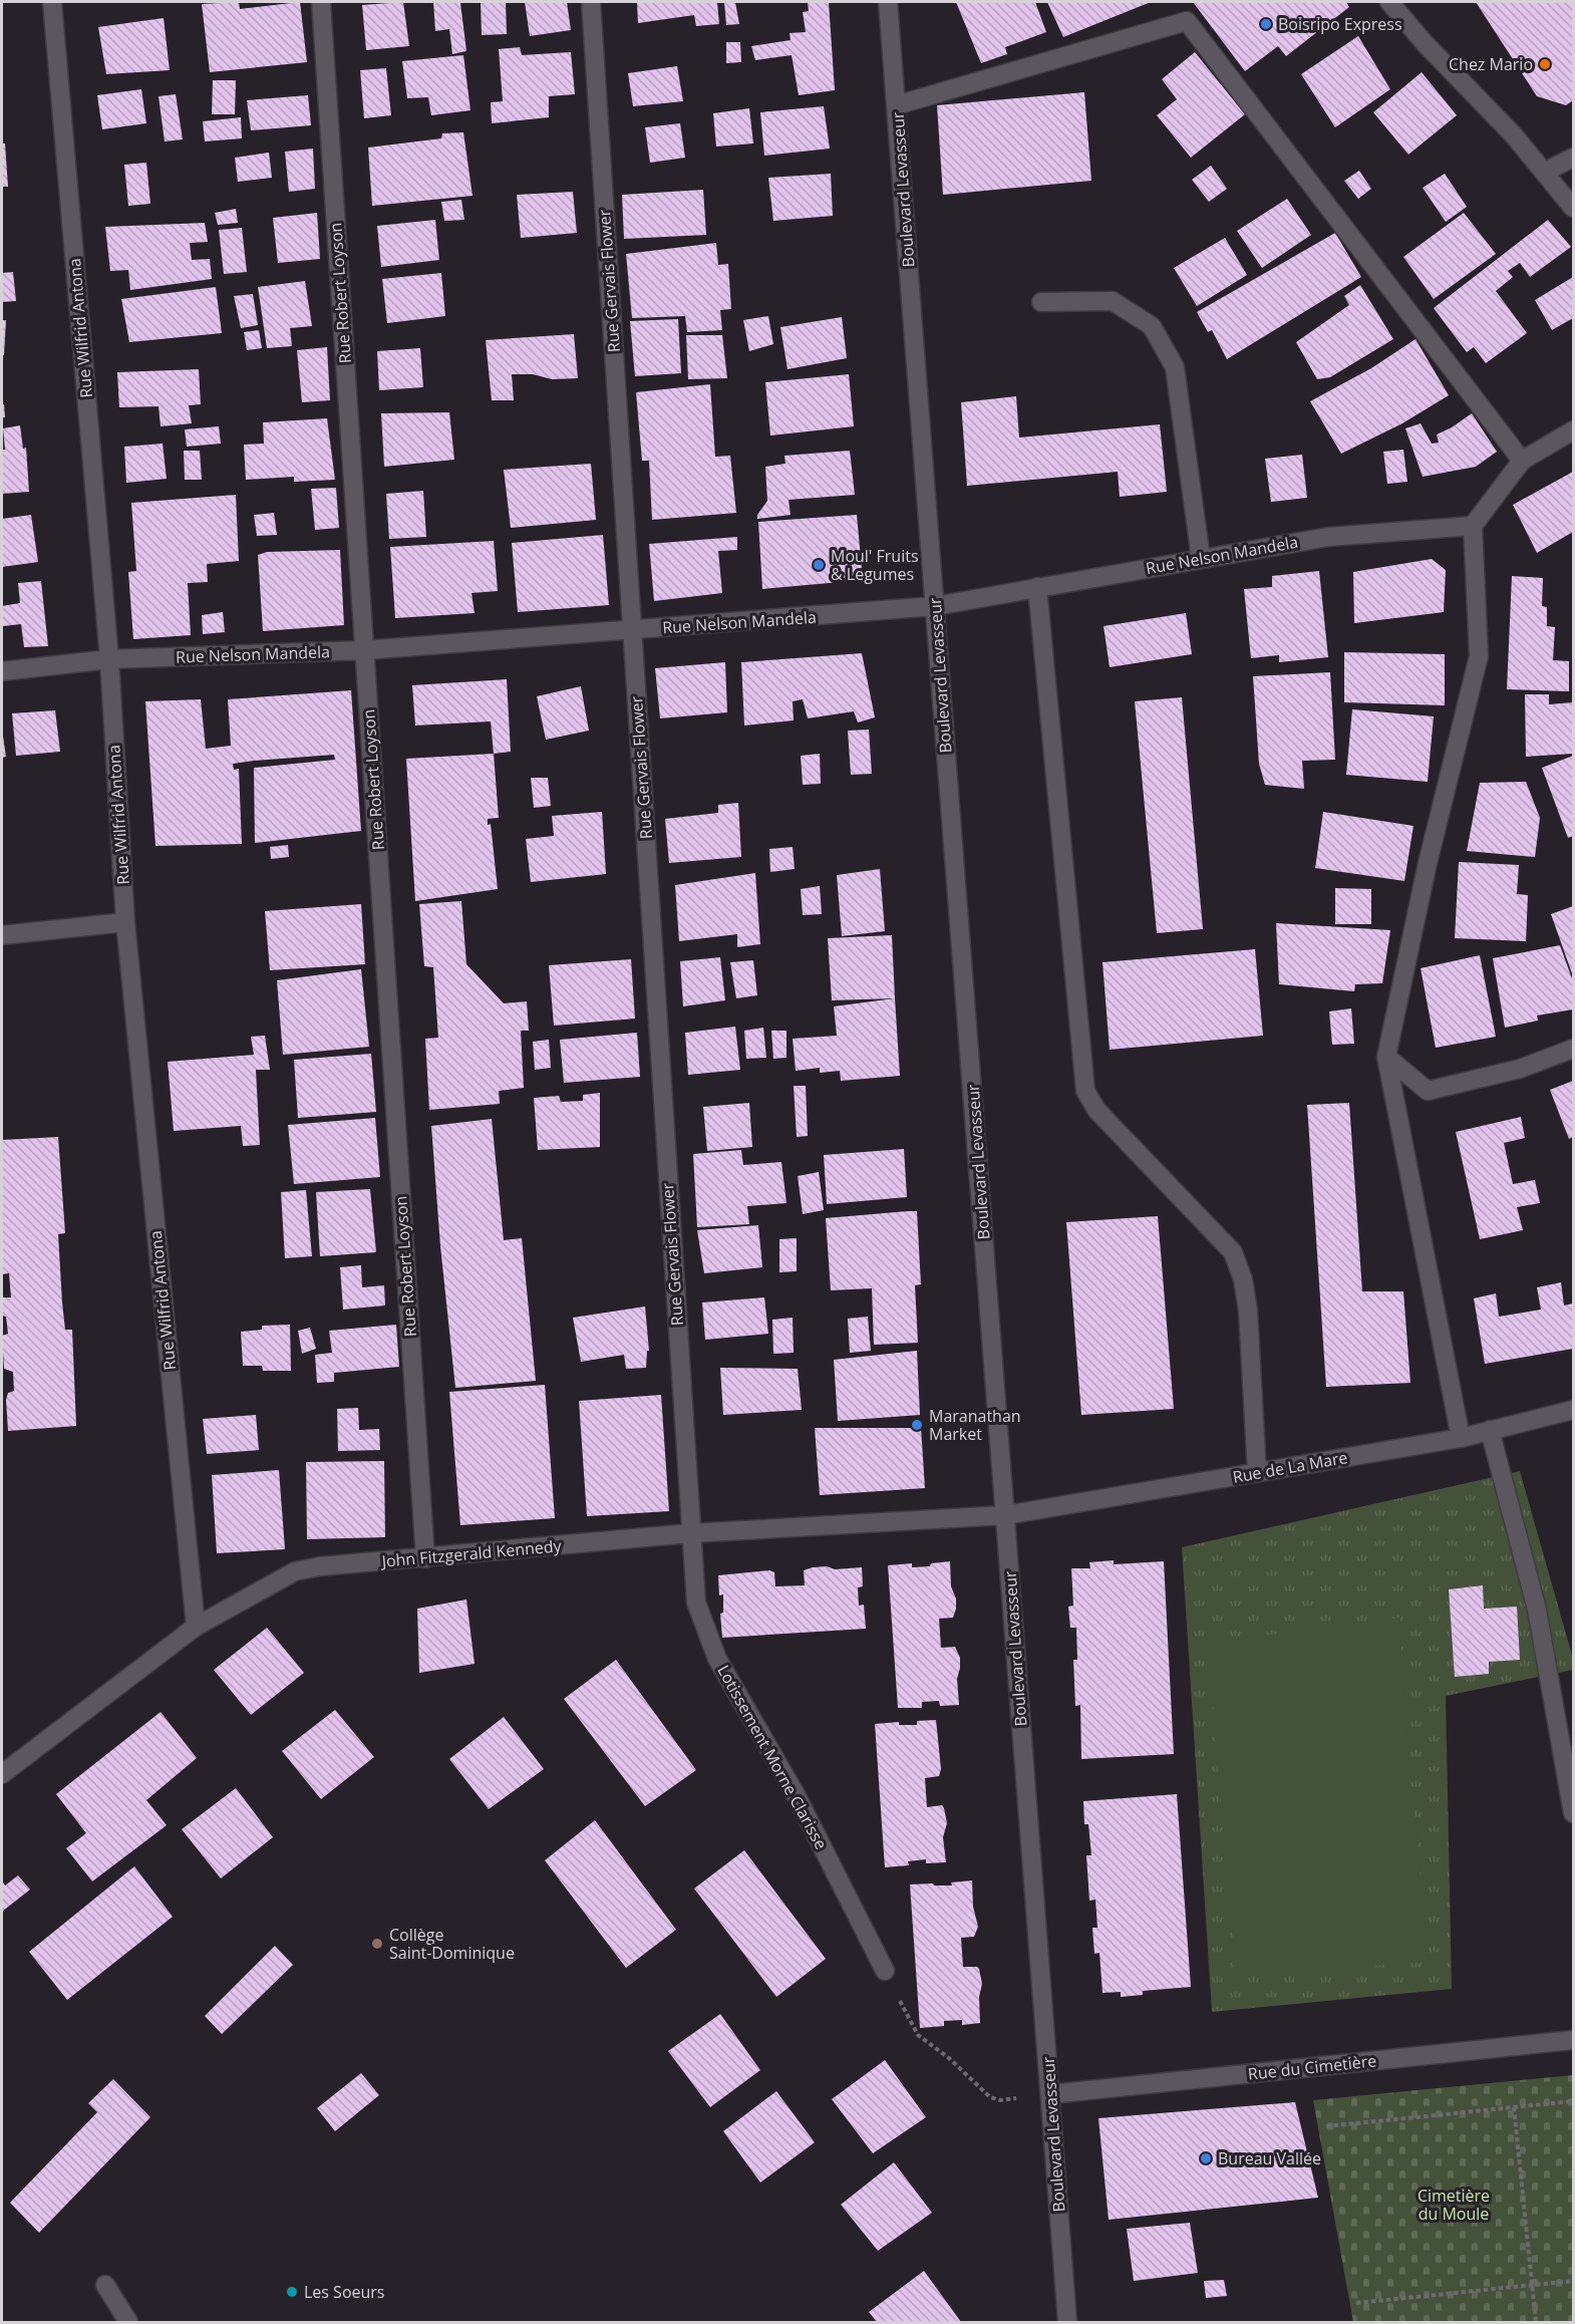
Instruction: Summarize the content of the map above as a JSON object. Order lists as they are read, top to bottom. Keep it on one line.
{"streets":{"street":["Boulevard Levasseur","Rue Gervais Flower","Rue Robert Loyson","Rue Wilfrid Antona","Rue Nelson Mandela","Rue de La Mare","John Fitzgerald Kennedy","Lotissement Morne Clarisse","Rue du Cimetière"]},"crossings":[["Boulevard Levasseur","Rue Nelson Mandela"],["Boulevard Levasseur","Rue de La Mare"],["Boulevard Levasseur","John Fitzgerald Kennedy"],["Boulevard Levasseur","Rue du Cimetière"],["Rue Gervais Flower","Rue Nelson Mandela"],["Rue Gervais Flower","John Fitzgerald Kennedy"],["Rue Gervais Flower","Lotissement Morne Clarisse"],["Rue Robert Loyson","Rue Nelson Mandela"],["Rue Robert Loyson","John Fitzgerald Kennedy"],["Rue Wilfrid Antona","Rue Nelson Mandela"],["Rue Wilfrid Antona","John Fitzgerald Kennedy"],["Rue de La Mare","John Fitzgerald Kennedy"],["John Fitzgerald Kennedy","Lotissement Morne Clarisse"]],"parks":["Cimetière du Moule"],"places":["Boisripo Express","Chez Mario","Moul' Fruits & Legumes","Maranathan Market","Collège Saint-Dominique","Bureau Vallée","Les Soeurs"]}
